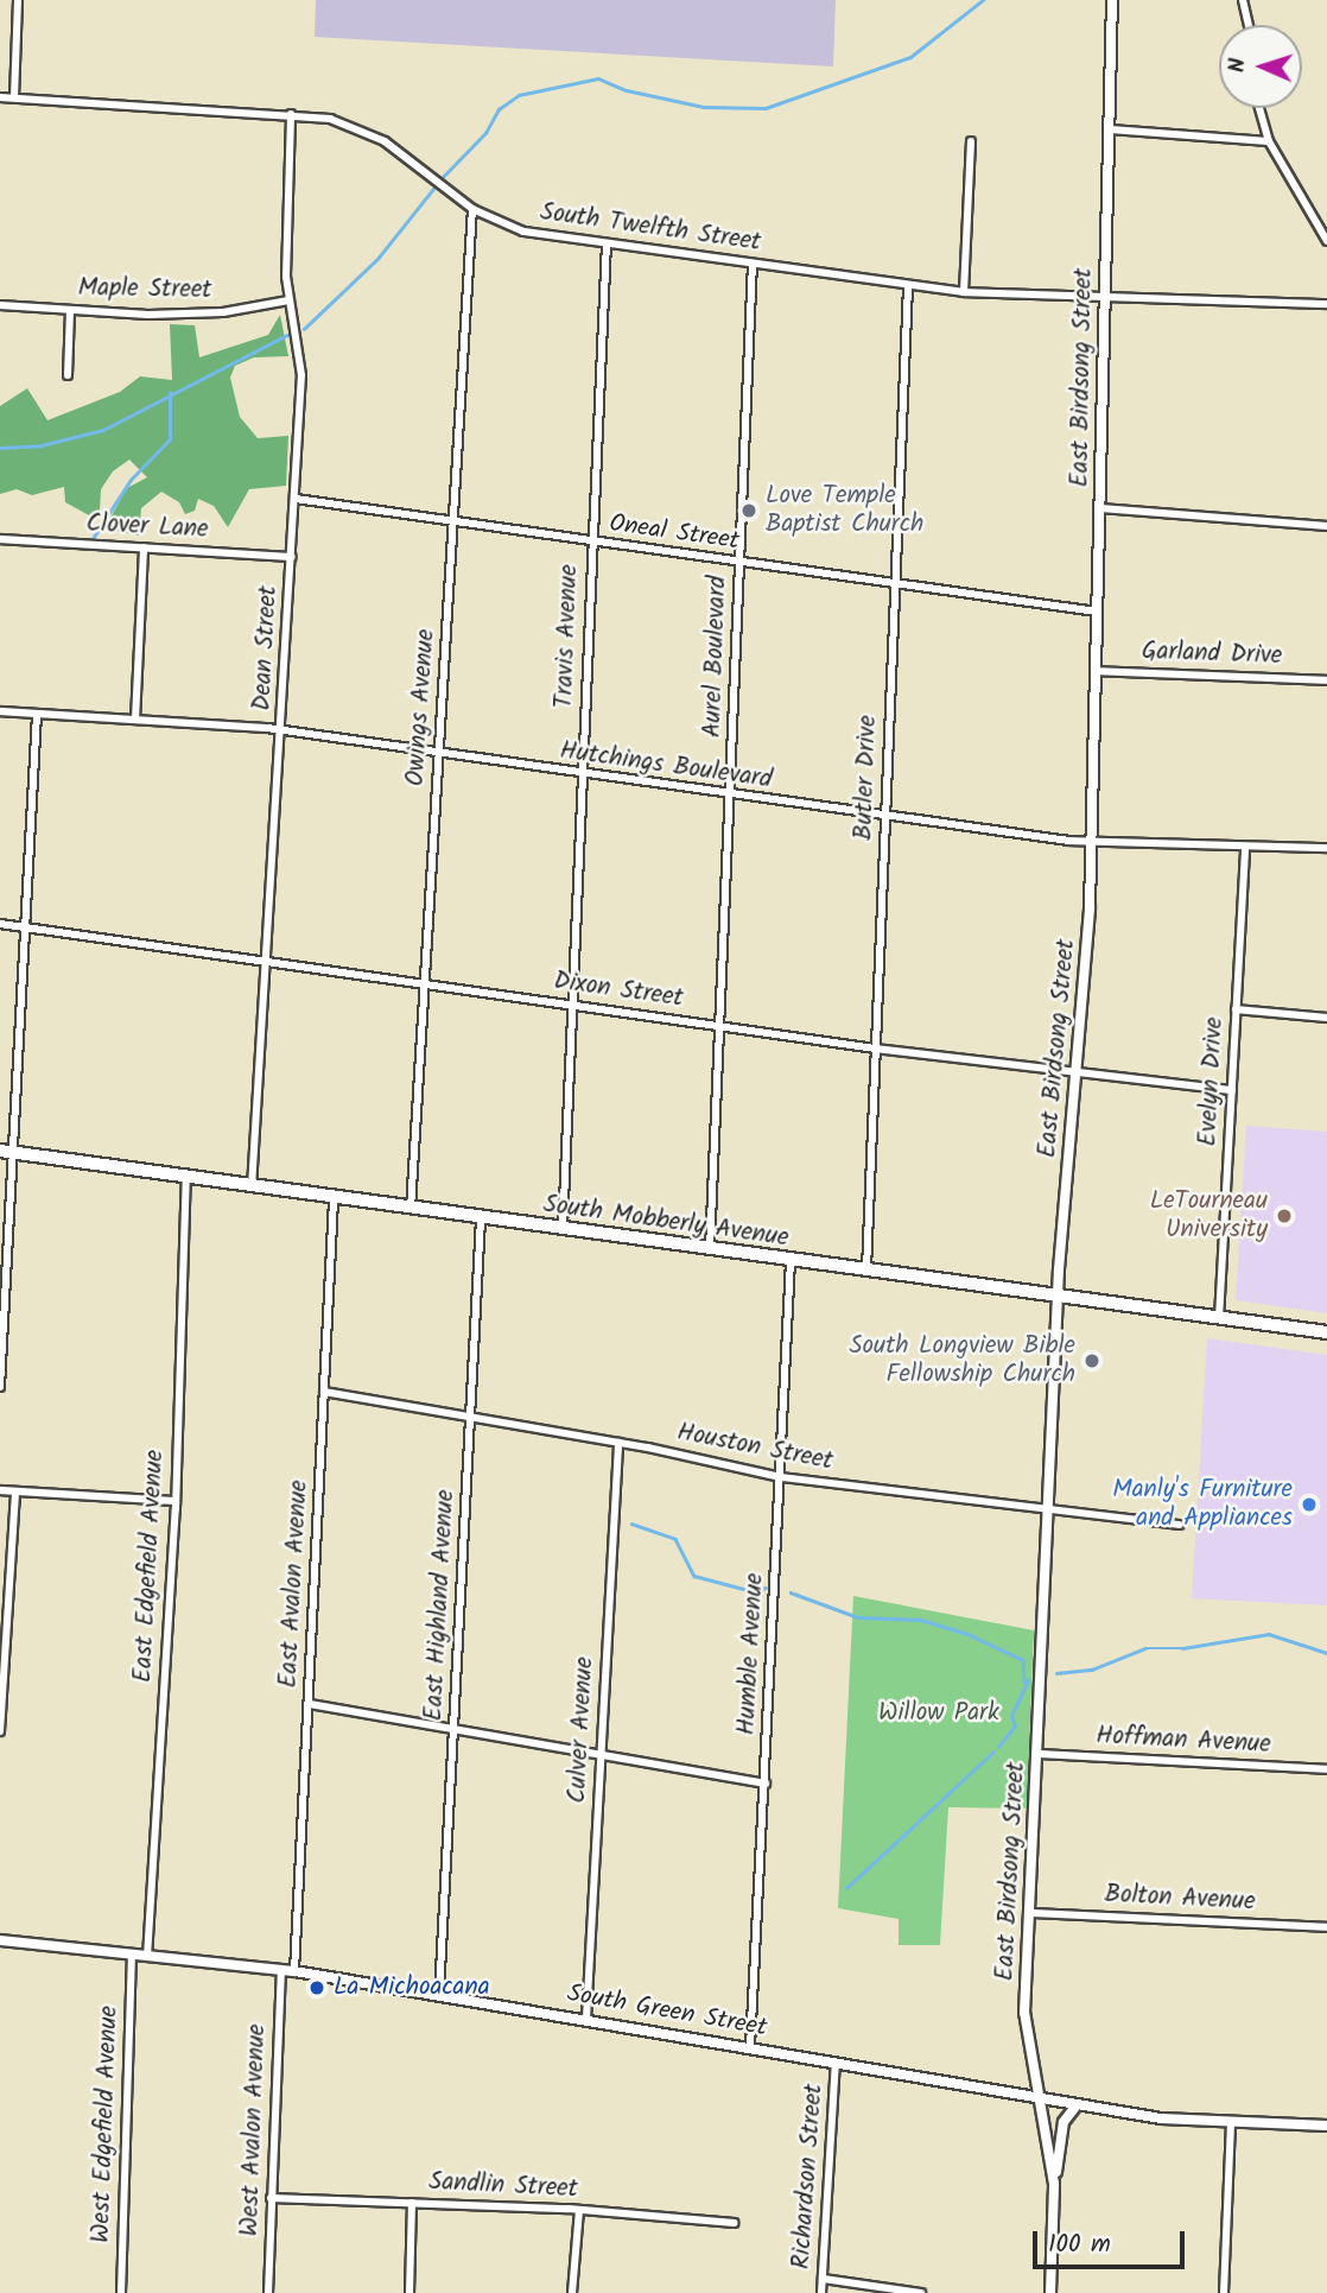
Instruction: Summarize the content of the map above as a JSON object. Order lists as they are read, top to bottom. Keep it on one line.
{"streets":{"main road":["South Mobberly Avenue"],"street":["South Twelfth Street","Maple Street","East Birdsong Street","Clover Lane","Oneal Street","Travis Avenue","Dean Street","Garland Drive","Aurel Boulevard","Owings Avenue","Hutchings Boulevard","Butler Drive","Dixon Street","Evelyn Drive","Houston Street","East Edgefield Avenue","East Avalon Avenue","East Highland Avenue","Humble Avenue","Culver Avenue","Hoffman Avenue","Bolton Avenue","South Green Street","West Edgefield Avenue","West Avalon Avenue","Richardson Street","Sandlin Street"]},"crossings":[["South Twelfth Street","East Birdsong Street"],["South Twelfth Street","Travis Avenue"],["South Twelfth Street","Dean Street"],["South Twelfth Street","Aurel Boulevard"],["South Twelfth Street","Owings Avenue"],["South Twelfth Street","Butler Drive"],["Maple Street","Dean Street"],["East Birdsong Street","Oneal Street"],["East Birdsong Street","Garland Drive"],["East Birdsong Street","Hutchings Boulevard"],["East Birdsong Street","Dixon Street"],["East Birdsong Street","South Mobberly Avenue"],["East Birdsong Street","Houston Street"],["East Birdsong Street","Hoffman Avenue"],["East Birdsong Street","Bolton Avenue"],["East Birdsong Street","South Green Street"],["Clover Lane","Dean Street"],["Oneal Street","Travis Avenue"],["Oneal Street","Dean Street"],["Oneal Street","Aurel Boulevard"],["Oneal Street","Owings Avenue"],["Oneal Street","Butler Drive"],["Travis Avenue","Hutchings Boulevard"],["Travis Avenue","Dixon Street"],["Travis Avenue","South Mobberly Avenue"],["Dean Street","Hutchings Boulevard"],["Dean Street","Dixon Street"],["Dean Street","South Mobberly Avenue"],["Aurel Boulevard","Hutchings Boulevard"],["Aurel Boulevard","Dixon Street"],["Aurel Boulevard","South Mobberly Avenue"],["Owings Avenue","Hutchings Boulevard"],["Owings Avenue","Dixon Street"],["Owings Avenue","South Mobberly Avenue"],["Hutchings Boulevard","Butler Drive"],["Hutchings Boulevard","Evelyn Drive"],["Butler Drive","Dixon Street"],["Butler Drive","South Mobberly Avenue"],["Dixon Street","Evelyn Drive"],["Evelyn Drive","South Mobberly Avenue"],["South Mobberly Avenue","East Edgefield Avenue"],["South Mobberly Avenue","East Avalon Avenue"],["South Mobberly Avenue","East Highland Avenue"],["South Mobberly Avenue","Humble Avenue"],["Houston Street","East Avalon Avenue"],["Houston Street","East Highland Avenue"],["Houston Street","Humble Avenue"],["Houston Street","Culver Avenue"],["East Edgefield Avenue","South Green Street"],["East Avalon Avenue","South Green Street"],["East Highland Avenue","South Green Street"],["Humble Avenue","South Green Street"],["Culver Avenue","South Green Street"],["South Green Street","West Edgefield Avenue"],["South Green Street","West Avalon Avenue"],["South Green Street","Richardson Street"],["West Avalon Avenue","Sandlin Street"]],"parks":["Willow Park"],"places":["Love Temple Baptist Church","LeTourneau University","South Longview Bible Fellowship Church","Manly's Furniture and Appliances","La Michoacana"],"scale_bar":"100 m","north":"left"}
